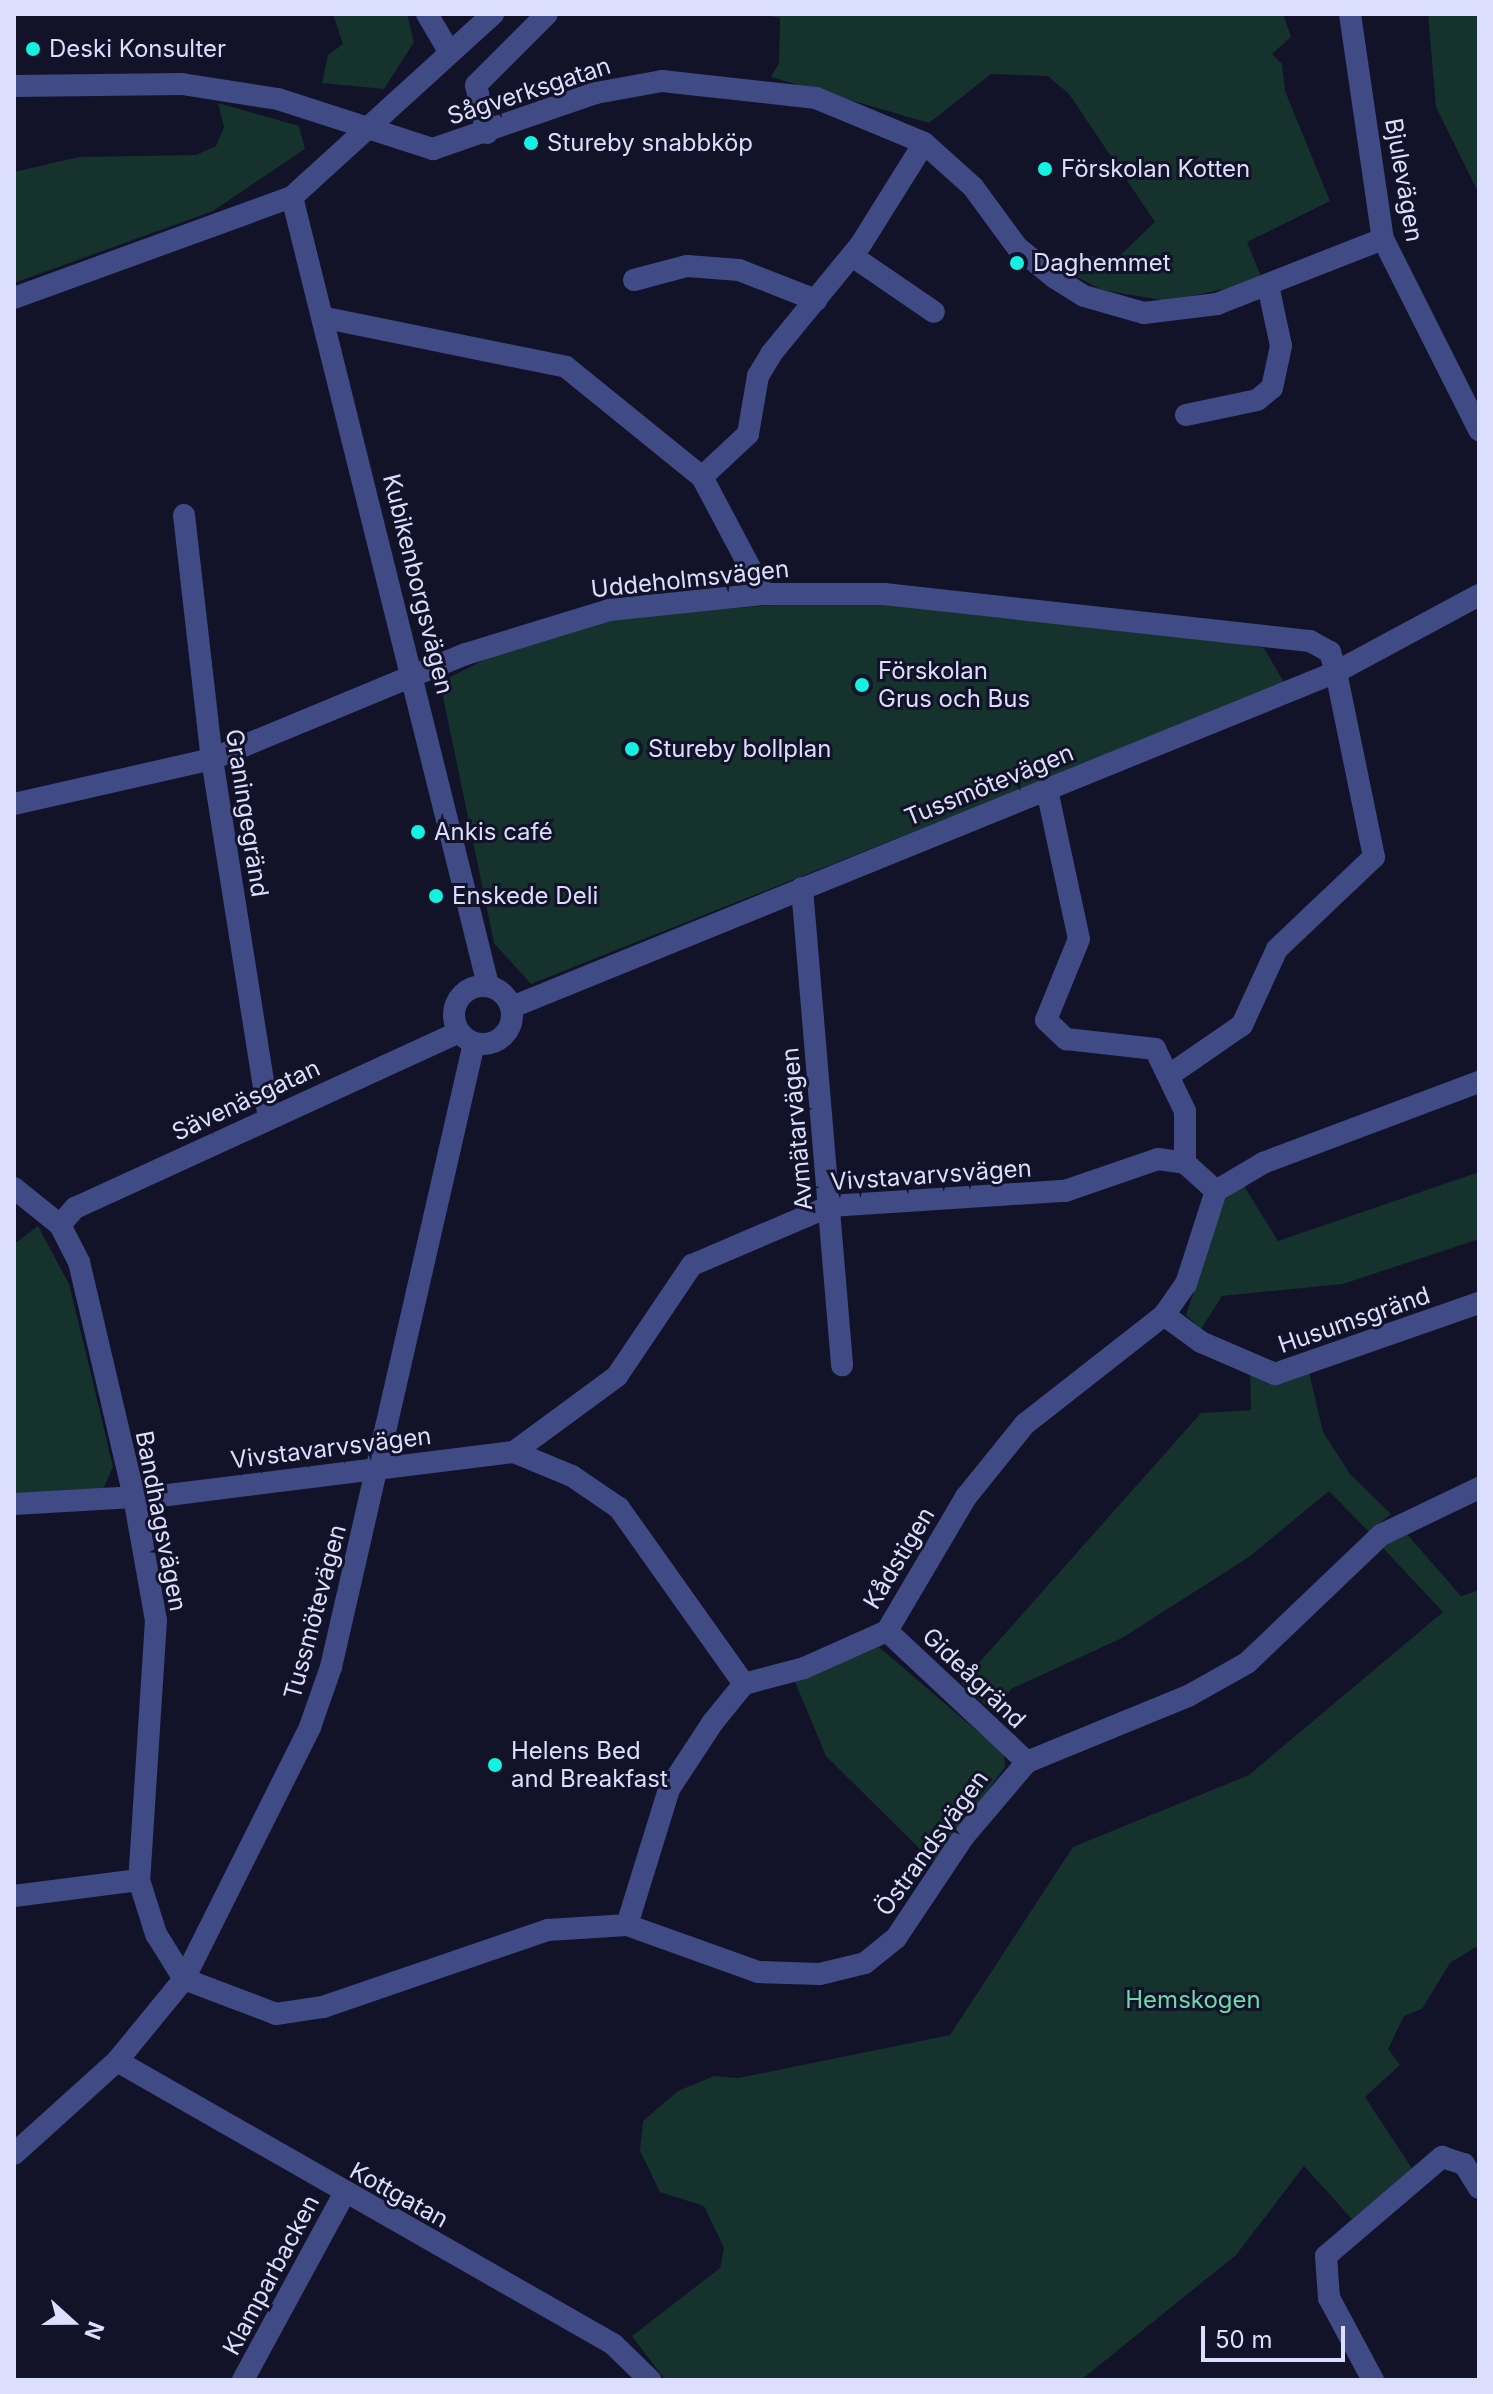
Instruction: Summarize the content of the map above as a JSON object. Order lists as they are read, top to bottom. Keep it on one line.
{"streets":{"street":["Sågverksgatan","Bjulevägen","Uddeholmsvägen","Kubikenborgsvägen","Tussmötevägen","Graningegränd","Sävenäsgatan","Avmätarvägen","Vivstavarvsvägen","Husumsgränd","Bandhagsvägen","Kådstigen","Gideågränd","Östrandsvägen","Kottgatan","Klamparbacken"]},"crossings":[["Sågverksgatan","Bjulevägen"],["Uddeholmsvägen","Kubikenborgsvägen"],["Uddeholmsvägen","Tussmötevägen"],["Uddeholmsvägen","Graningegränd"],["Kubikenborgsvägen","Tussmötevägen"],["Kubikenborgsvägen","Sävenäsgatan"],["Tussmötevägen","Sävenäsgatan"],["Tussmötevägen","Avmätarvägen"],["Tussmötevägen","Vivstavarvsvägen"],["Tussmötevägen","Bandhagsvägen"],["Tussmötevägen","Östrandsvägen"],["Tussmötevägen","Kottgatan"],["Graningegränd","Sävenäsgatan"],["Sävenäsgatan","Bandhagsvägen"],["Avmätarvägen","Vivstavarvsvägen"],["Vivstavarvsvägen","Bandhagsvägen"],["Husumsgränd","Kådstigen"],["Bandhagsvägen","Östrandsvägen"],["Kådstigen","Gideågränd"],["Gideågränd","Östrandsvägen"],["Kottgatan","Klamparbacken"]],"parks":["Hemskogen"],"places":["Deski Konsulter","Stureby snabbköp","Förskolan Kotten","Daghemmet","Förskolan Grus och Bus","Stureby bollplan","Ankis café","Enskede Deli","Helens Bed and Breakfast"],"scale_bar":"50 m","north":"right"}
